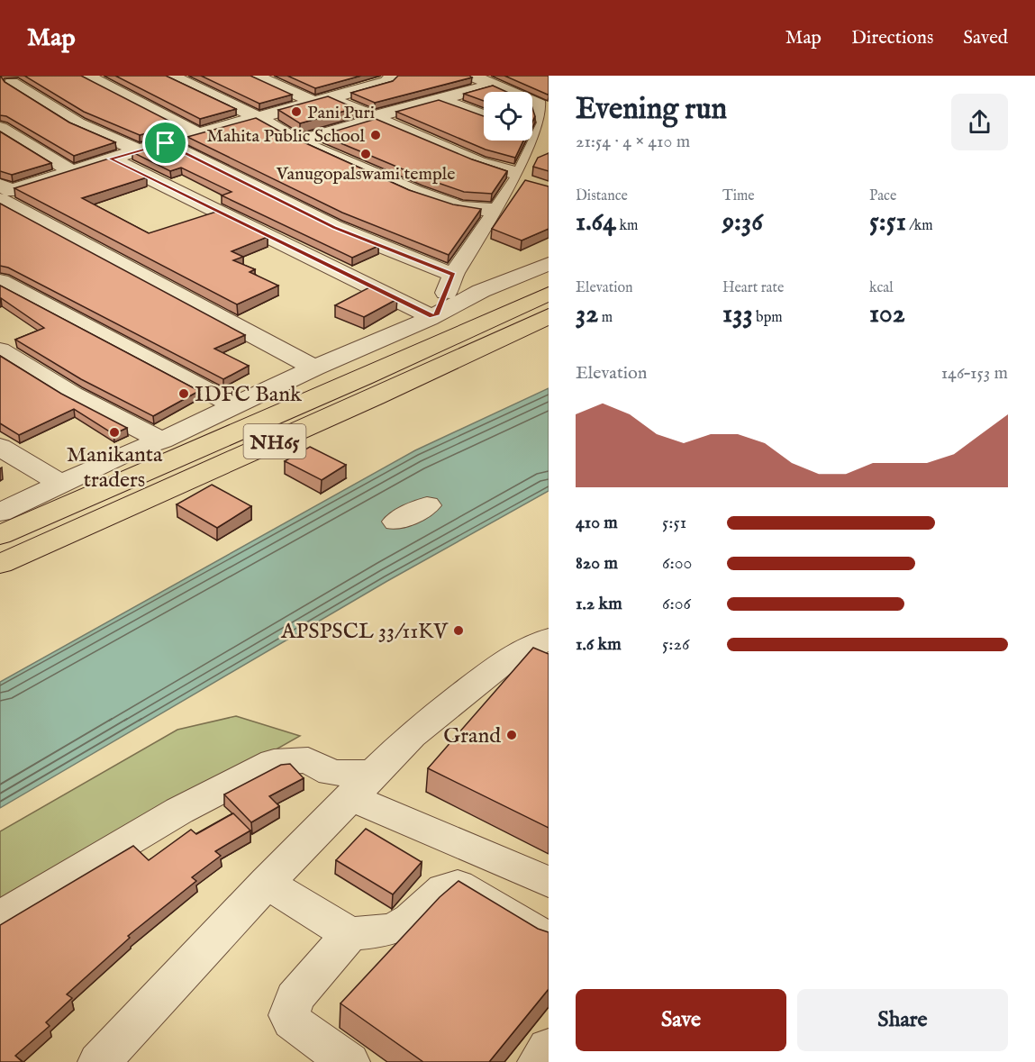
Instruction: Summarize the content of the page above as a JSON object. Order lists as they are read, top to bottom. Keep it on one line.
{"streets":{"highway":["NH65"]},"places":["Pani Puri","Mahita Public School","Vanugopalswami temple","IDFC Bank","Manikanta traders","APSPSCL 33/11KV","Grand"],"page":{"header":"Map","nav":["Map","Directions","Saved"],"heading":["Evening run","21:54 · 4 × 410 m"],"stats":[["Distance","1.64 km"],["Time","9:36"],["Pace","5:51 /km"],["Elevation","32 m"],["Heart rate","133 bpm"],["kcal","102"]],"chart":["Elevation","146–153 m"],"list":[{"name":"410 m","note":"5:51"},{"name":"820 m","note":"6:00"},{"name":"1.2 km","note":"6:06"},{"name":"1.6 km","note":"5:26"}],"buttons":["Save","Share"]}}
